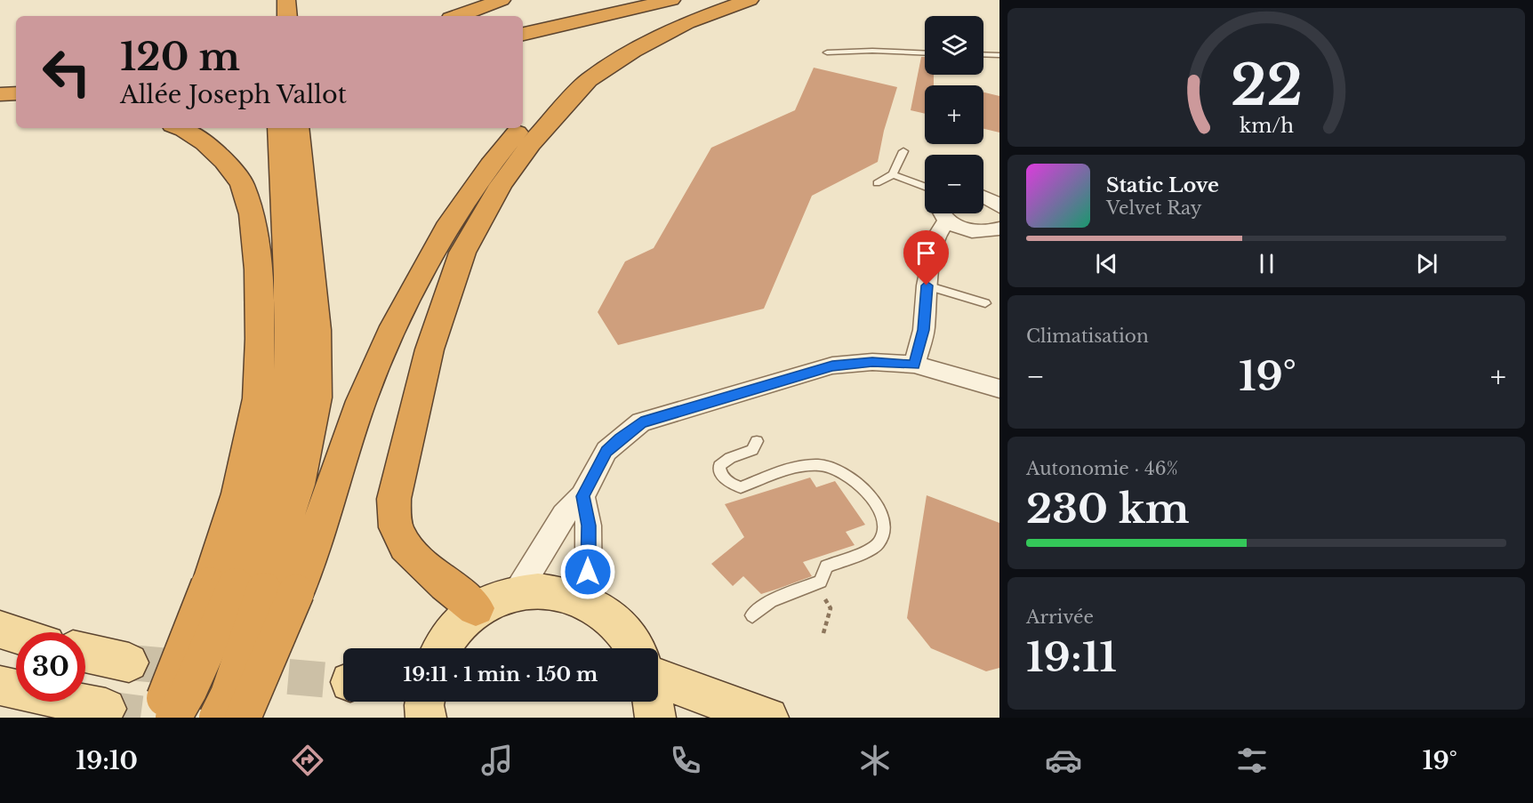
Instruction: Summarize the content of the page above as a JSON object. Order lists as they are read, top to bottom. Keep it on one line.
{"page":{"map_buttons":["+","−"],"turn":["120 m","Allée Joseph Vallot"],"song":["Static Love","Velvet Ray"],"tile":["Climatisation",["Autonomie · 46%","230 km"],["Arrivée","19:11"]],"heat":["−","19°","+"],"limit":"30","trip":"19:11 · 1 min · 150 m","tabs":["19:10","19°"],"gauge":["22","km/h"]}}
